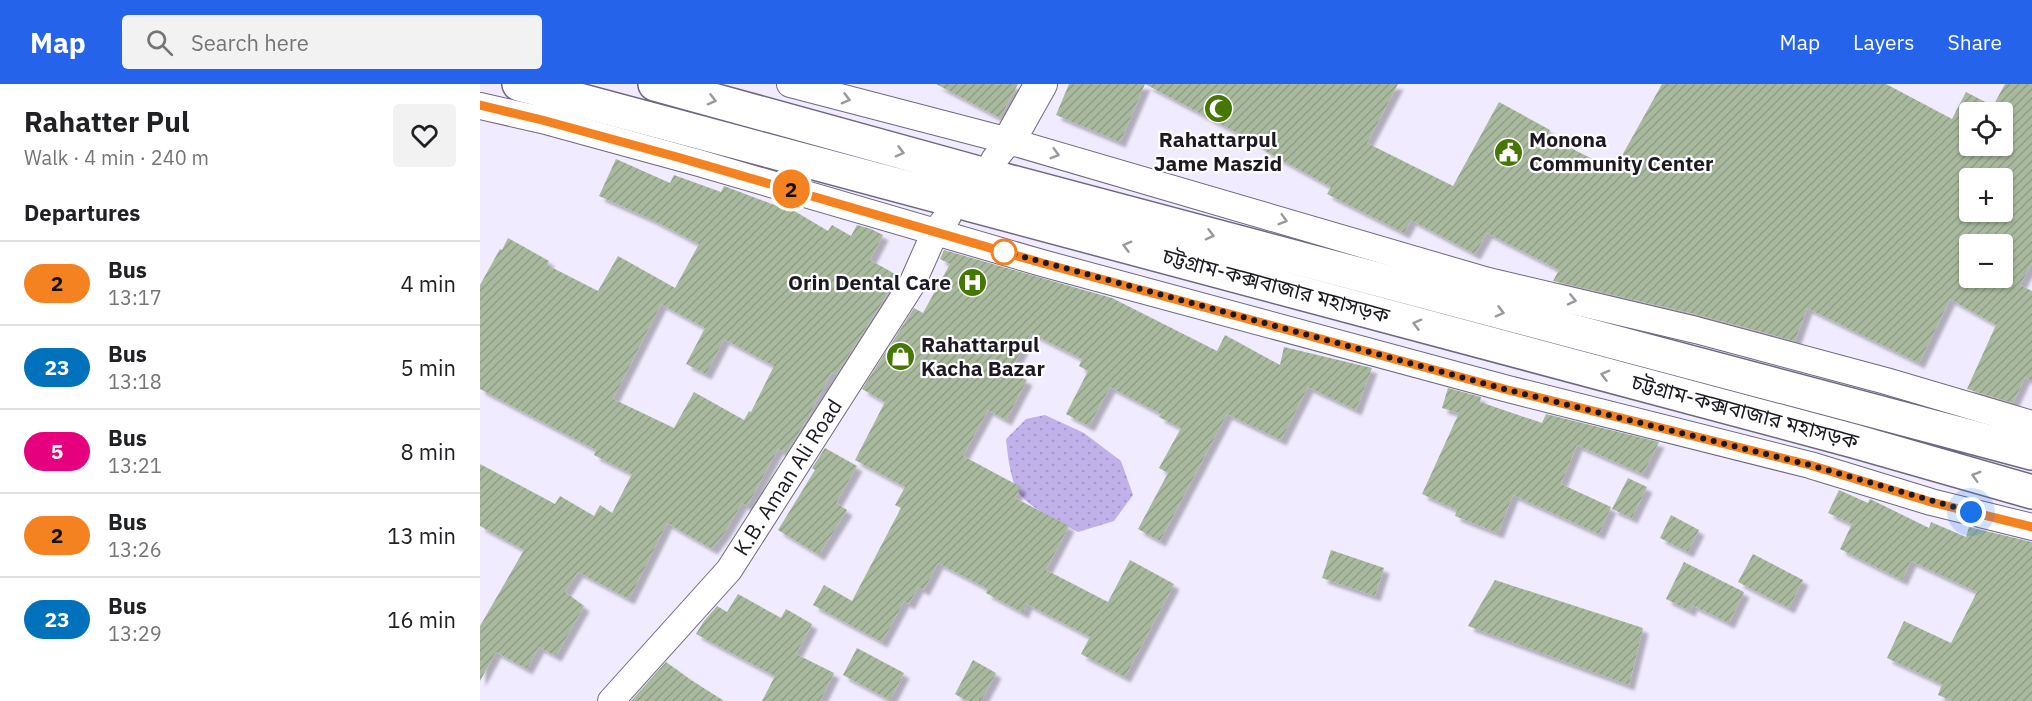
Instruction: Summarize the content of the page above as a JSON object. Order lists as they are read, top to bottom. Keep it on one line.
{"streets":{"highway":["চট্টগ্রাম-কক্সবাজার মহাসড়ক"],"street":["K.B. Aman Ali Road"]},"places":{"mosque":["Rahattarpul Jame Maszid"],"public building":["Monona Community Center"],"hospital":["Orin Dental Care"],"shop":["Rahattarpul Kacha Bazar"]},"lines":["bus line 2"],"page":{"header":"Map","search":"Search here","nav":["Map","Layers","Share"],"heading":[["Rahatter Pul","Walk · 4 min · 240 m"],"Departures"],"on_map":"2","map_buttons":["+","−"],"list":[{"mark":"2","name":"Bus","note":"13:17","value":"4 min"},{"mark":"23","name":"Bus","note":"13:18","value":"5 min"},{"mark":"5","name":"Bus","note":"13:21","value":"8 min"},{"mark":"2","name":"Bus","note":"13:26","value":"13 min"},{"mark":"23","name":"Bus","note":"13:29","value":"16 min"}]}}
